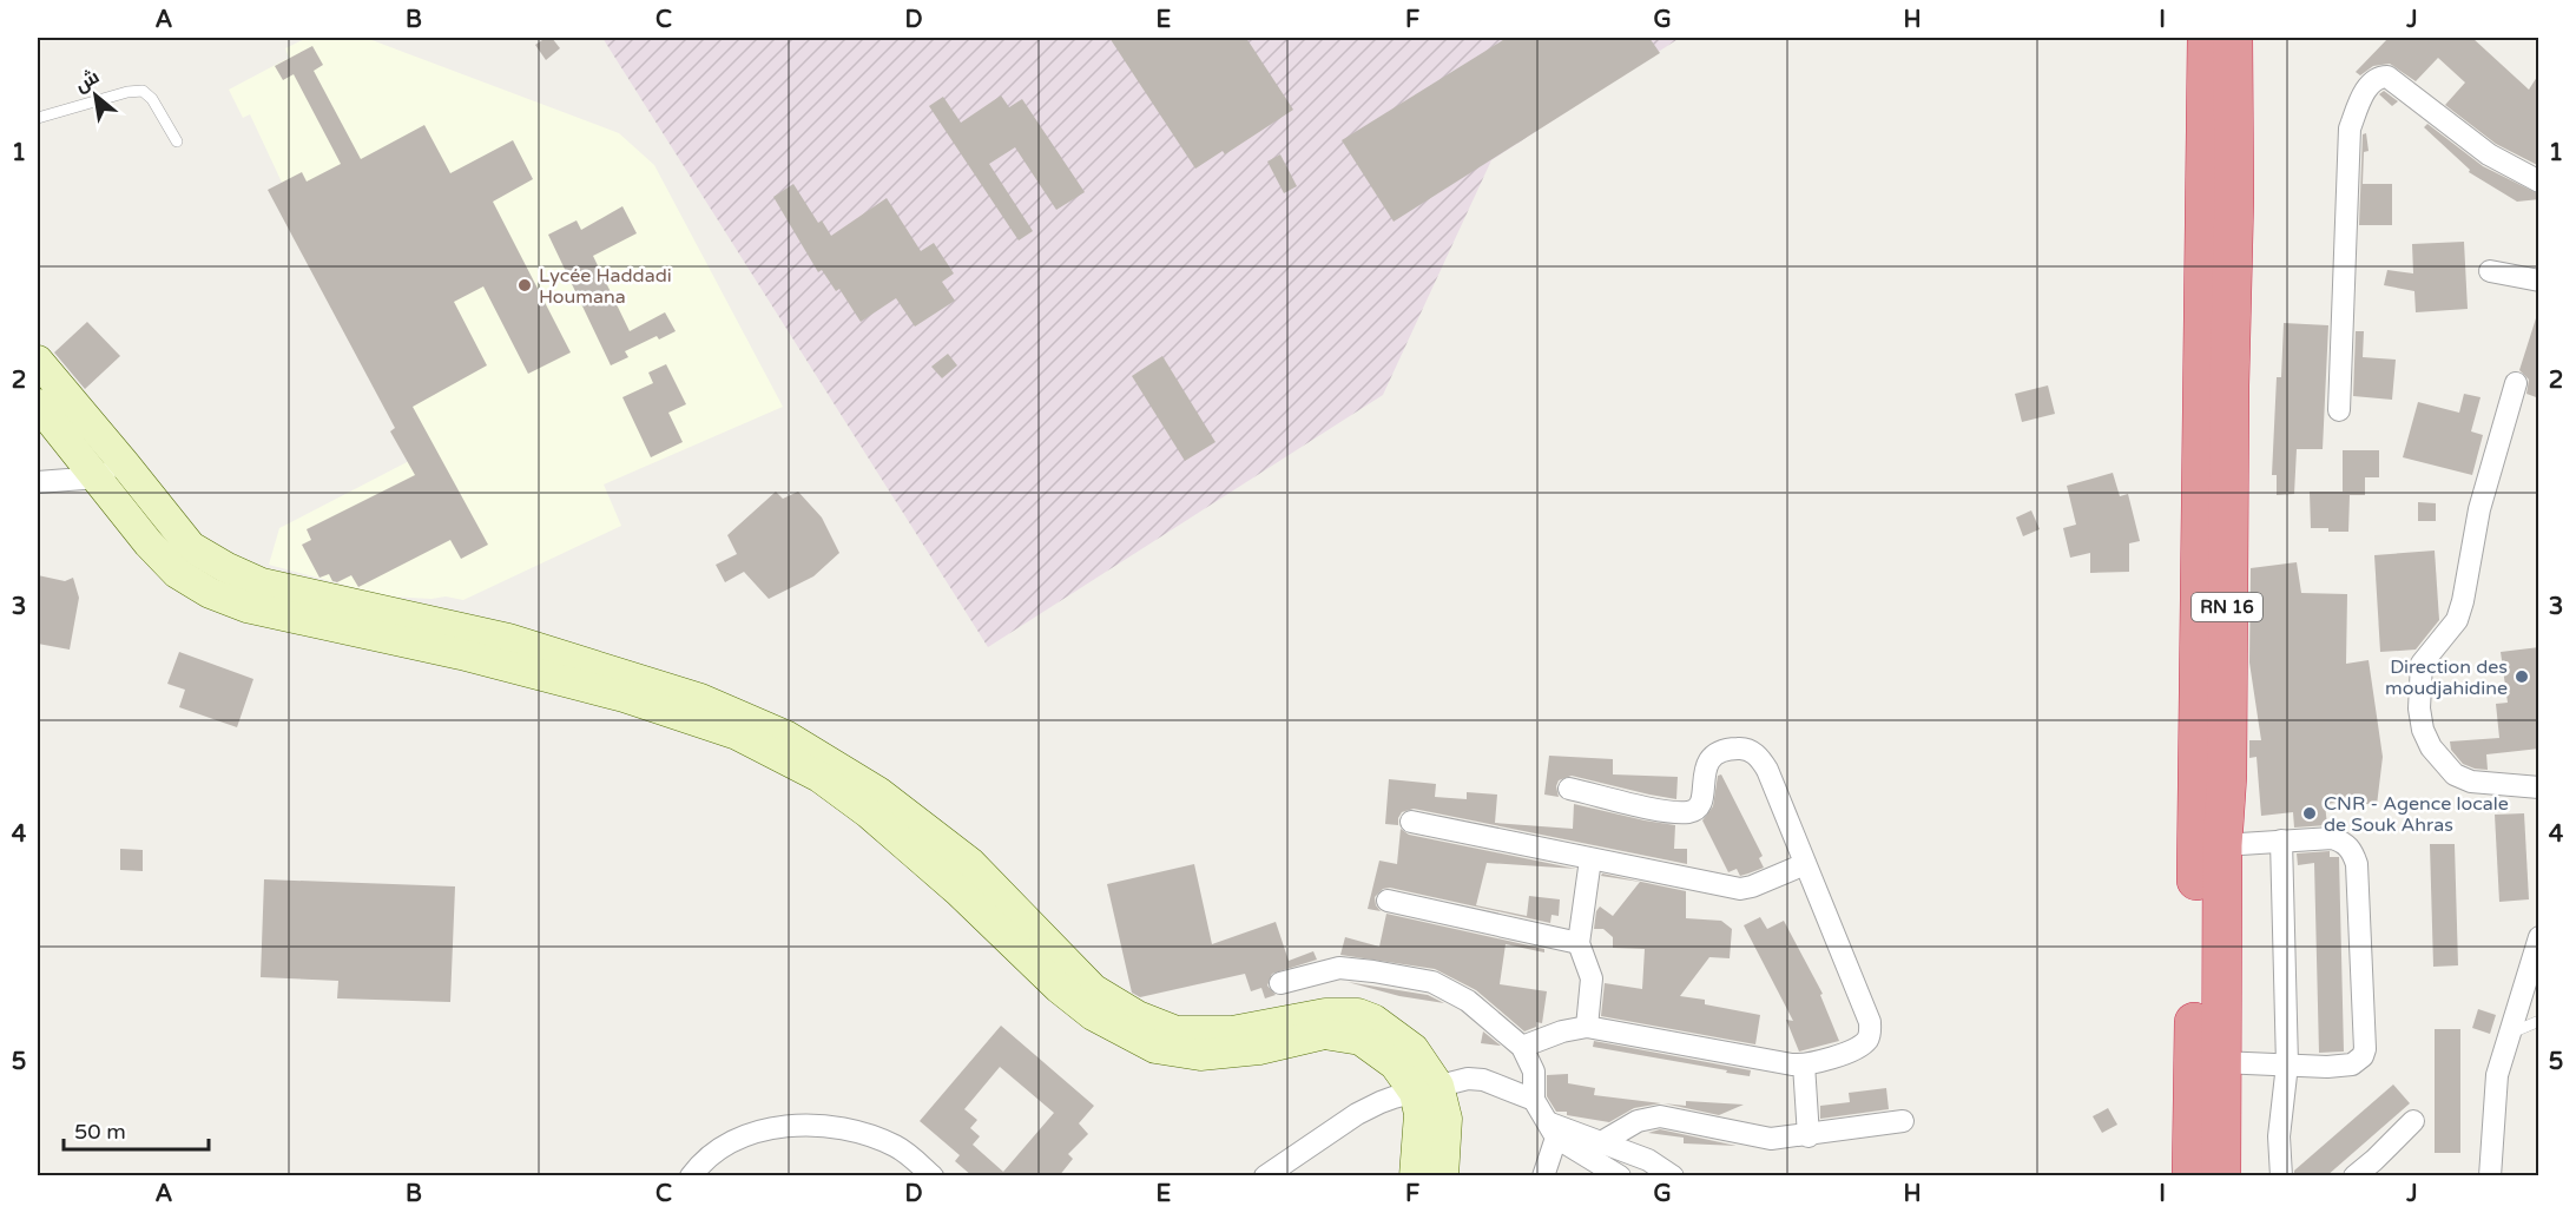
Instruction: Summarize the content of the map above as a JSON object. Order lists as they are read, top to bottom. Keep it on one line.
{"streets":{"highway":["RN 16"]},"places":["Lycée Haddadi Houmana","Direction des moudjahidine","CNR - Agence locale de Souk Ahras"],"scale_bar":"50 m","north":"top left","grid":{"columns":["A","B","C","D","E","F","G","H","I","J"],"rows":["1","2","3","4","5"]}}
